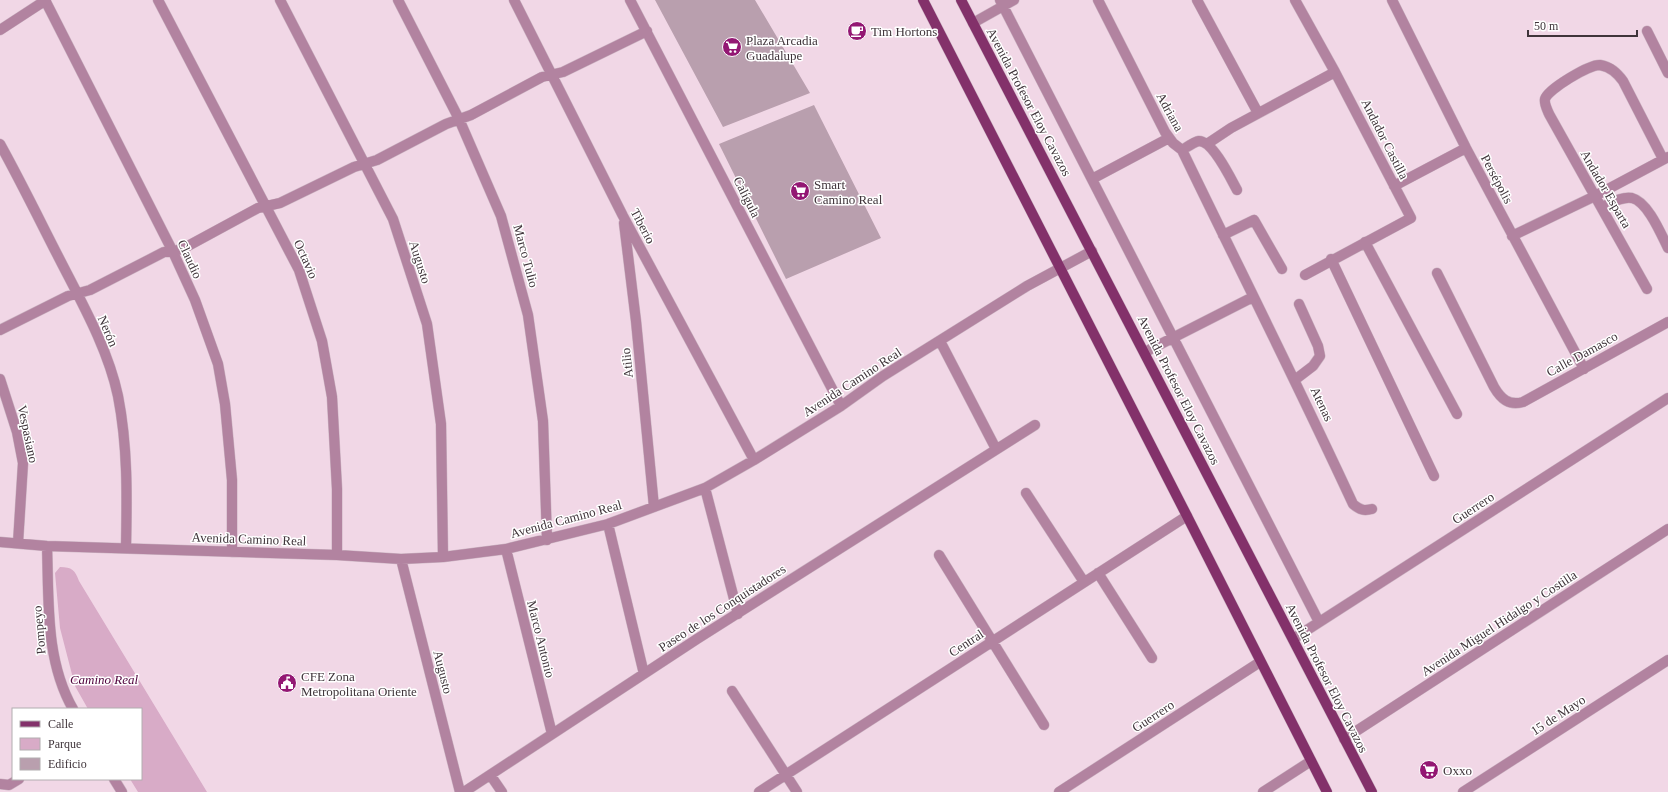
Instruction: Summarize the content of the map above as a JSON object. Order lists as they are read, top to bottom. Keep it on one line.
{"streets":{"main road":["Avenida Profesor Eloy Cavazos"],"street":["Adriana","Andador Castilla","Persépolis","Andador Esparta","Calígula","Tiberio","Marco Tulio","Claudio","Octavio","Augusto","Nerón","Calle Damasco","Atilio","Avenida Camino Real","Atenas","Vespasiano","Guerrero","Paseo de los Conquistadores","Avenida Miguel Hidalgo y Costilla","Pompeyo","Marco Antonio","Central","15 de Mayo"]},"crossings":[["Avenida Profesor Eloy Cavazos","Avenida Camino Real"],["Avenida Profesor Eloy Cavazos","Guerrero"],["Avenida Profesor Eloy Cavazos","Avenida Miguel Hidalgo y Costilla"],["Adriana","Atenas"],["Persépolis","Calle Damasco"],["Calígula","Avenida Camino Real"],["Tiberio","Atilio"],["Tiberio","Avenida Camino Real"],["Marco Tulio","Avenida Camino Real"],["Claudio","Avenida Camino Real"],["Octavio","Avenida Camino Real"],["Augusto","Avenida Camino Real"],["Nerón","Avenida Camino Real"],["Atilio","Avenida Camino Real"],["Avenida Camino Real","Vespasiano"],["Avenida Camino Real","Pompeyo"],["Avenida Camino Real","Marco Antonio"],["Paseo de los Conquistadores","Marco Antonio"]],"parks":["Camino Real"],"places":{"cafe":["Tim Hortons"],"supermarket":["Plaza Arcadia Guadalupe","Smart Camino Real","Oxxo"],"public building":["CFE Zona Metropolitana Oriente"]},"legend":["Calle","Parque","Edificio"],"scale_bar":"50 m"}
